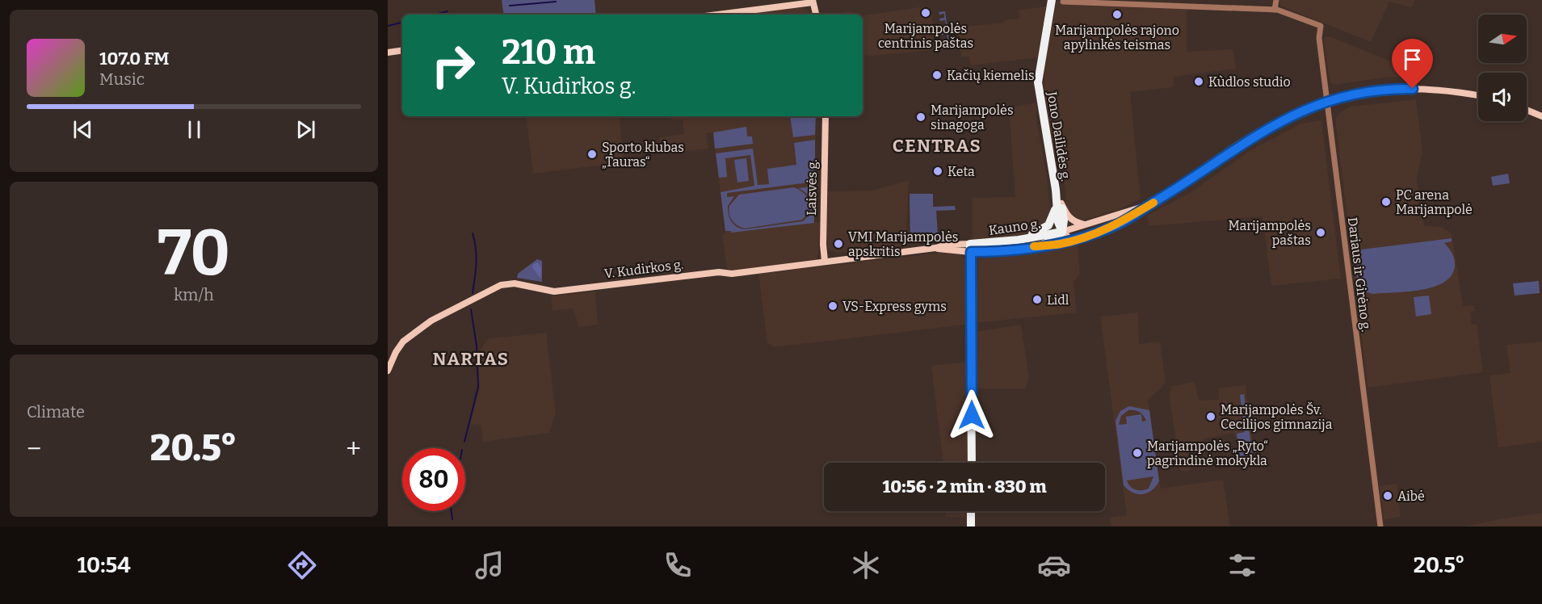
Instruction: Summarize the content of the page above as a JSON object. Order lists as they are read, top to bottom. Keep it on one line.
{"streets":{"highway":["Jono Dailidės g.","Kauno g.","V. Kudirkos g."],"main road":["Laisvės g."],"street":["Dariaus ir Girėno g."]},"crossings":[["Jono Dailidės g.","Kauno g."],["Jono Dailidės g.","V. Kudirkos g."],["Laisvės g.","V. Kudirkos g."],["Kauno g.","V. Kudirkos g."],["V. Kudirkos g.","Dariaus ir Girėno g."]],"districts":["CENTRAS","NARTAS"],"places":["Marijampolės centrinis paštas","Marijampolės rajono apylinkės teismas","Kačių kiemelis","Kùdlos studio","Marijampolės sinagoga","Sporto klubas „Tauras“","Keta","PC arena Marijampolė","Marijampolės paštas","VMI Marijampolės apskritis","Lidl","VS-Express gyms","Marijampolės Šv. Cecilijos gimnazija","Marijampolės „Ryto“ pagrindinė mokykla","Aibė"],"north":"right","page":{"turn":["210 m","V. Kudirkos g."],"song":["107.0 FM","Music"],"tile":[["70","km/h"],"Climate"],"heat":["−","20.5°","+"],"limit":"80","trip":"10:56 · 2 min · 830 m","tabs":["10:54","20.5°"]}}
